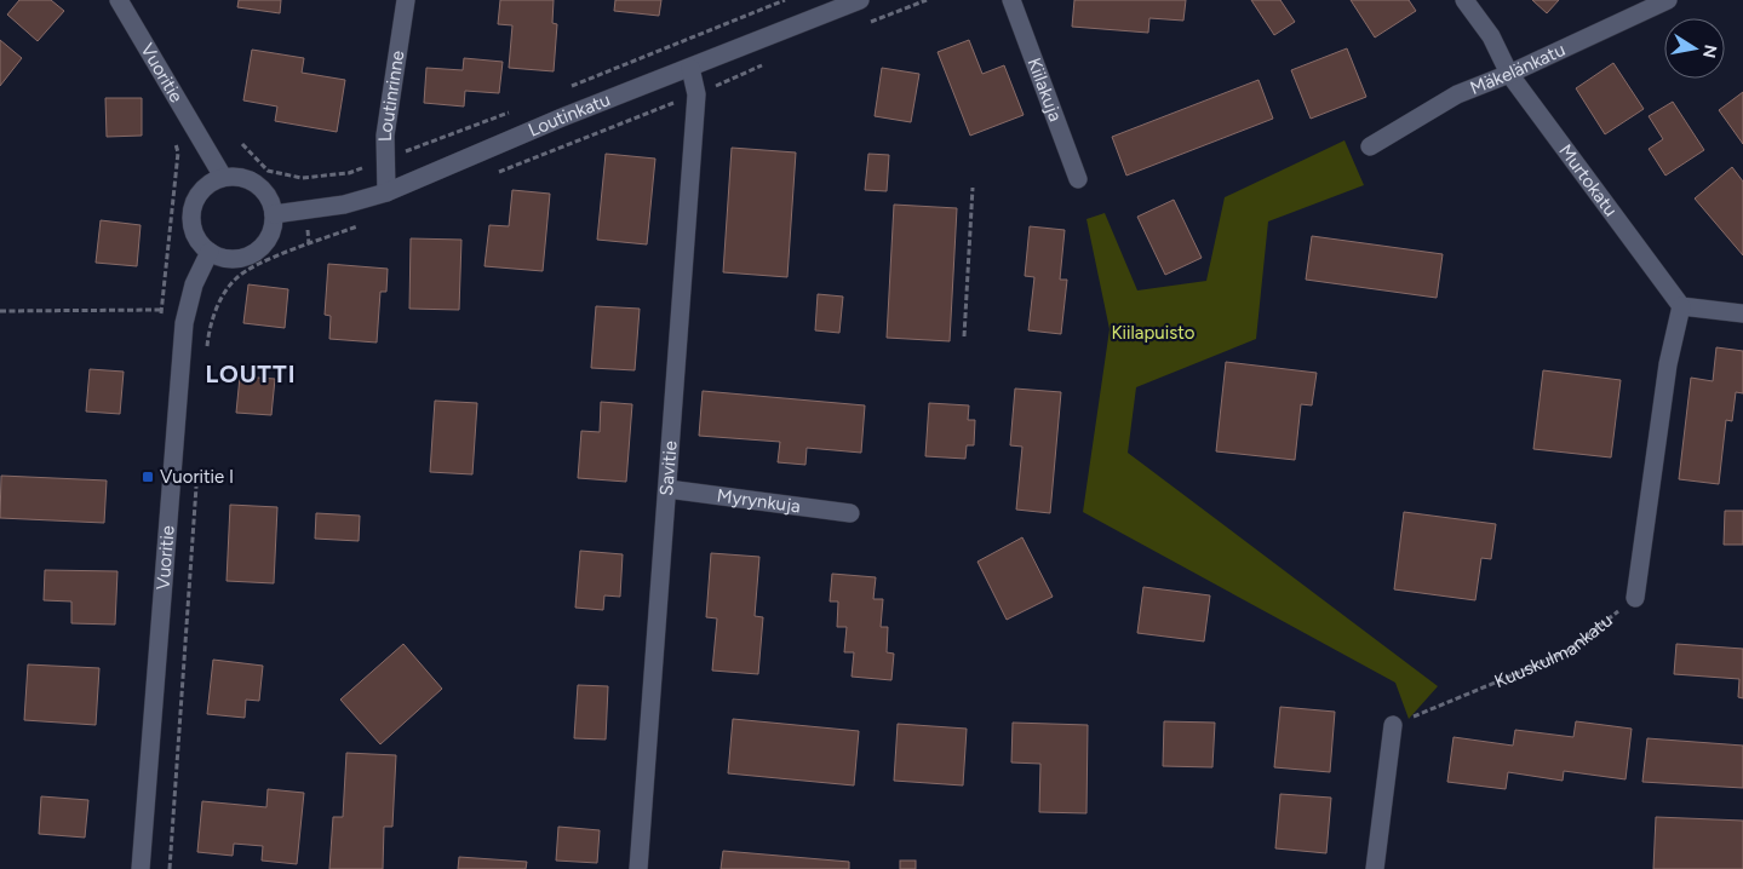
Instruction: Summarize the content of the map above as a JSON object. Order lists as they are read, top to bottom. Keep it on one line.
{"streets":{"street":["Mäkelänkatu","Vuoritie","Kiilakuja","Loutinrinne","Loutinkatu","Murtokatu","Savitie","Myrynkuja"],"path":["Kuuskulmankatu"]},"crossings":[["Mäkelänkatu","Murtokatu"],["Vuoritie","Loutinkatu"],["Loutinrinne","Loutinkatu"],["Loutinkatu","Savitie"],["Savitie","Myrynkuja"]],"districts":["LOUTTI"],"parks":["Kiilapuisto"],"places":{"transit":["Vuoritie I"]},"north":"right"}
